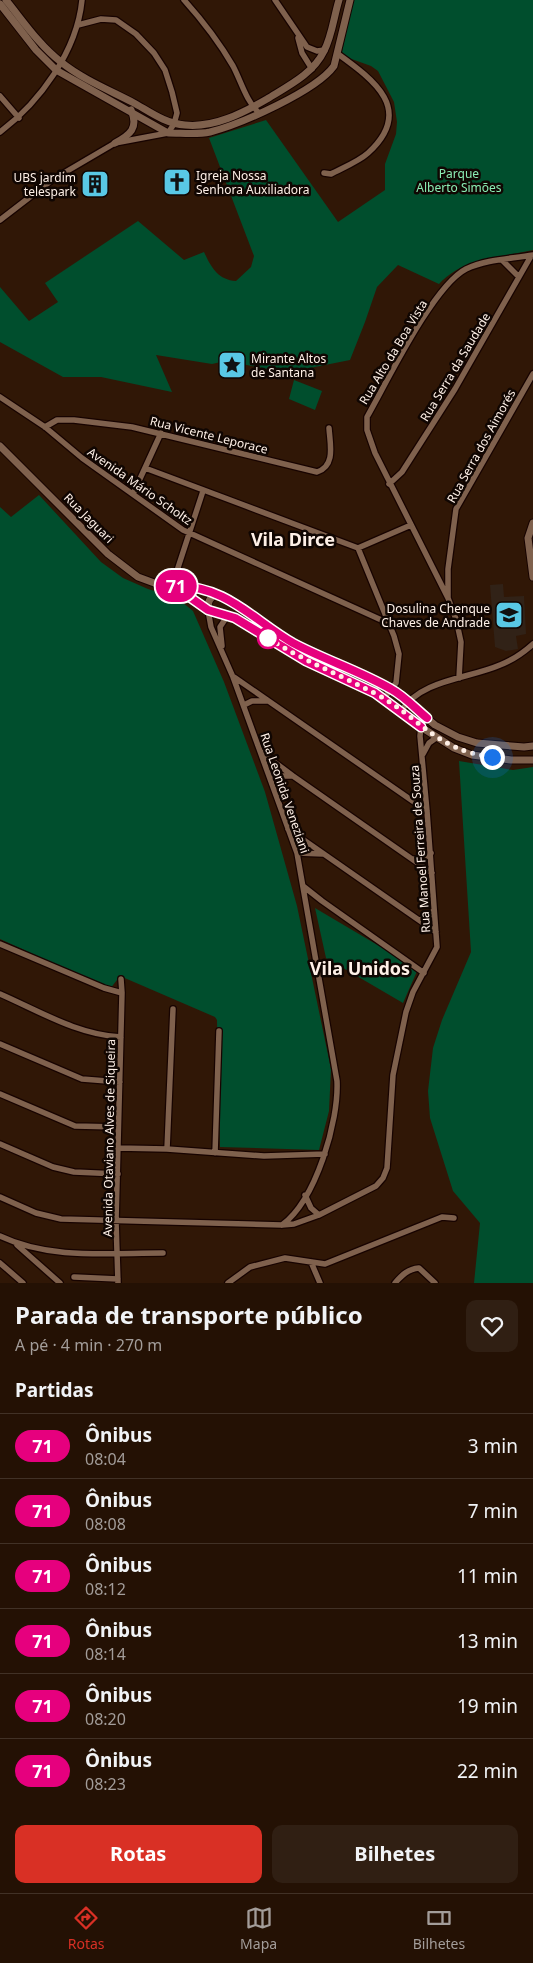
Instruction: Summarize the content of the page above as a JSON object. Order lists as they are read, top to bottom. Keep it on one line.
{"streets":{"street":["Rua Alto da Boa Vista","Rua Serra da Saudade","Rua Vicente Leporace","Rua Serra dos Aimorés","Avenida Mário Scholtz","Rua Jaguari","Rua Leonida Veneziani","Rua Manoel Ferreira de Souza","Avenida Otaviano Alves de Siqueira"]},"crossings":[["Rua Alto da Boa Vista","Rua Serra da Saudade"],["Rua Alto da Boa Vista","Rua Serra dos Aimorés"],["Rua Vicente Leporace","Avenida Mário Scholtz"],["Rua Jaguari","Rua Leonida Veneziani"],["Rua Jaguari","Rua Manoel Ferreira de Souza"],["Rua Leonida Veneziani","Rua Manoel Ferreira de Souza"],["Rua Manoel Ferreira de Souza","Avenida Otaviano Alves de Siqueira"]],"districts":["Vila Dirce","Vila Unidos"],"parks":["Parque Alberto Simões"],"places":{"church":["Igreja Nossa Senhora Auxiliadora"],"building":["UBS jardim telespark"],"place":["Mirante Altos de Santana"],"school or university":["Dosulina Chenque Chaves de Andrade"]},"lines":["bus line 71"],"page":{"on_map":"71","heading":[["Parada de transporte público","A pé · 4 min · 270 m"],"Partidas"],"list":[{"mark":"71","name":"Ônibus","note":"08:04","value":"3 min"},{"mark":"71","name":"Ônibus","note":"08:08","value":"7 min"},{"mark":"71","name":"Ônibus","note":"08:12","value":"11 min"},{"mark":"71","name":"Ônibus","note":"08:14","value":"13 min"},{"mark":"71","name":"Ônibus","note":"08:20","value":"19 min"},{"mark":"71","name":"Ônibus","note":"08:23","value":"22 min"}],"buttons":["Rotas","Bilhetes"],"tabs":["Rotas","Mapa","Bilhetes"]}}
